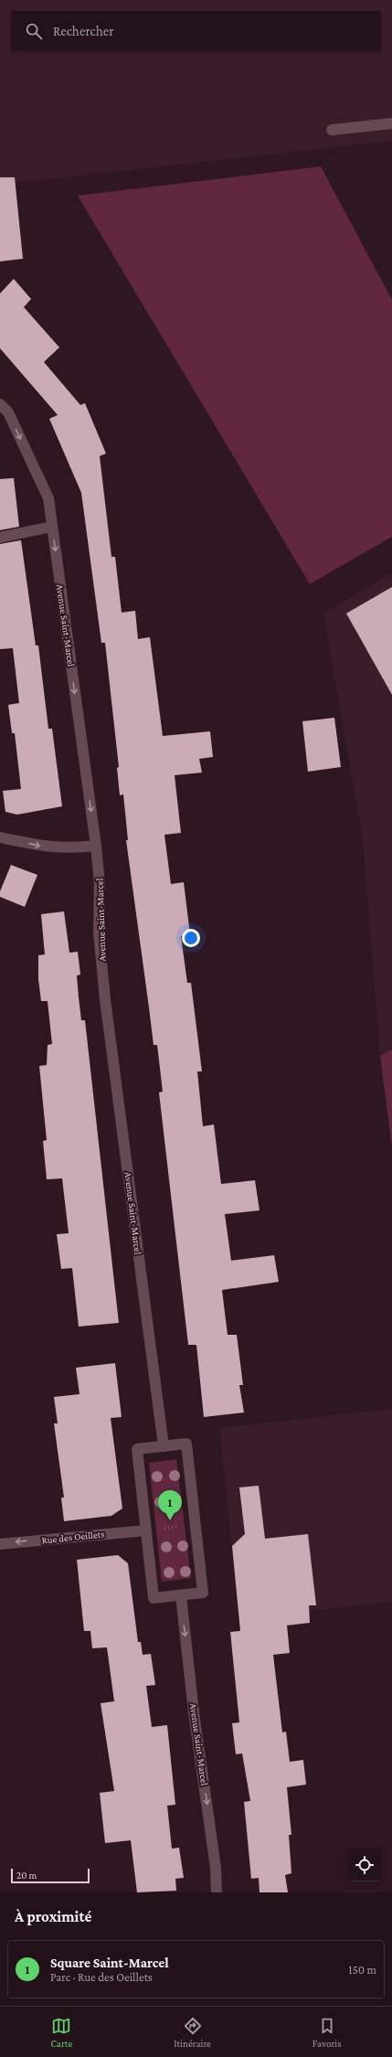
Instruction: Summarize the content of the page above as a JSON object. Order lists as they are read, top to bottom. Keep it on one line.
{"streets":{"street":["Avenue Saint-Marcel","Rue des Oeillets"]},"one_way":["Avenue Saint-Marcel","Rue des Oeillets"],"scale_bar":"20 m","page":{"search":"Rechercher","pins":"1","scale":"20 m","heading":"À proximité","list":[{"mark":"1","name":"Square Saint-Marcel","note":"Parc · Rue des Oeillets","value":"150 m"}],"nav":["Carte","Itinéraire","Favoris"]}}
